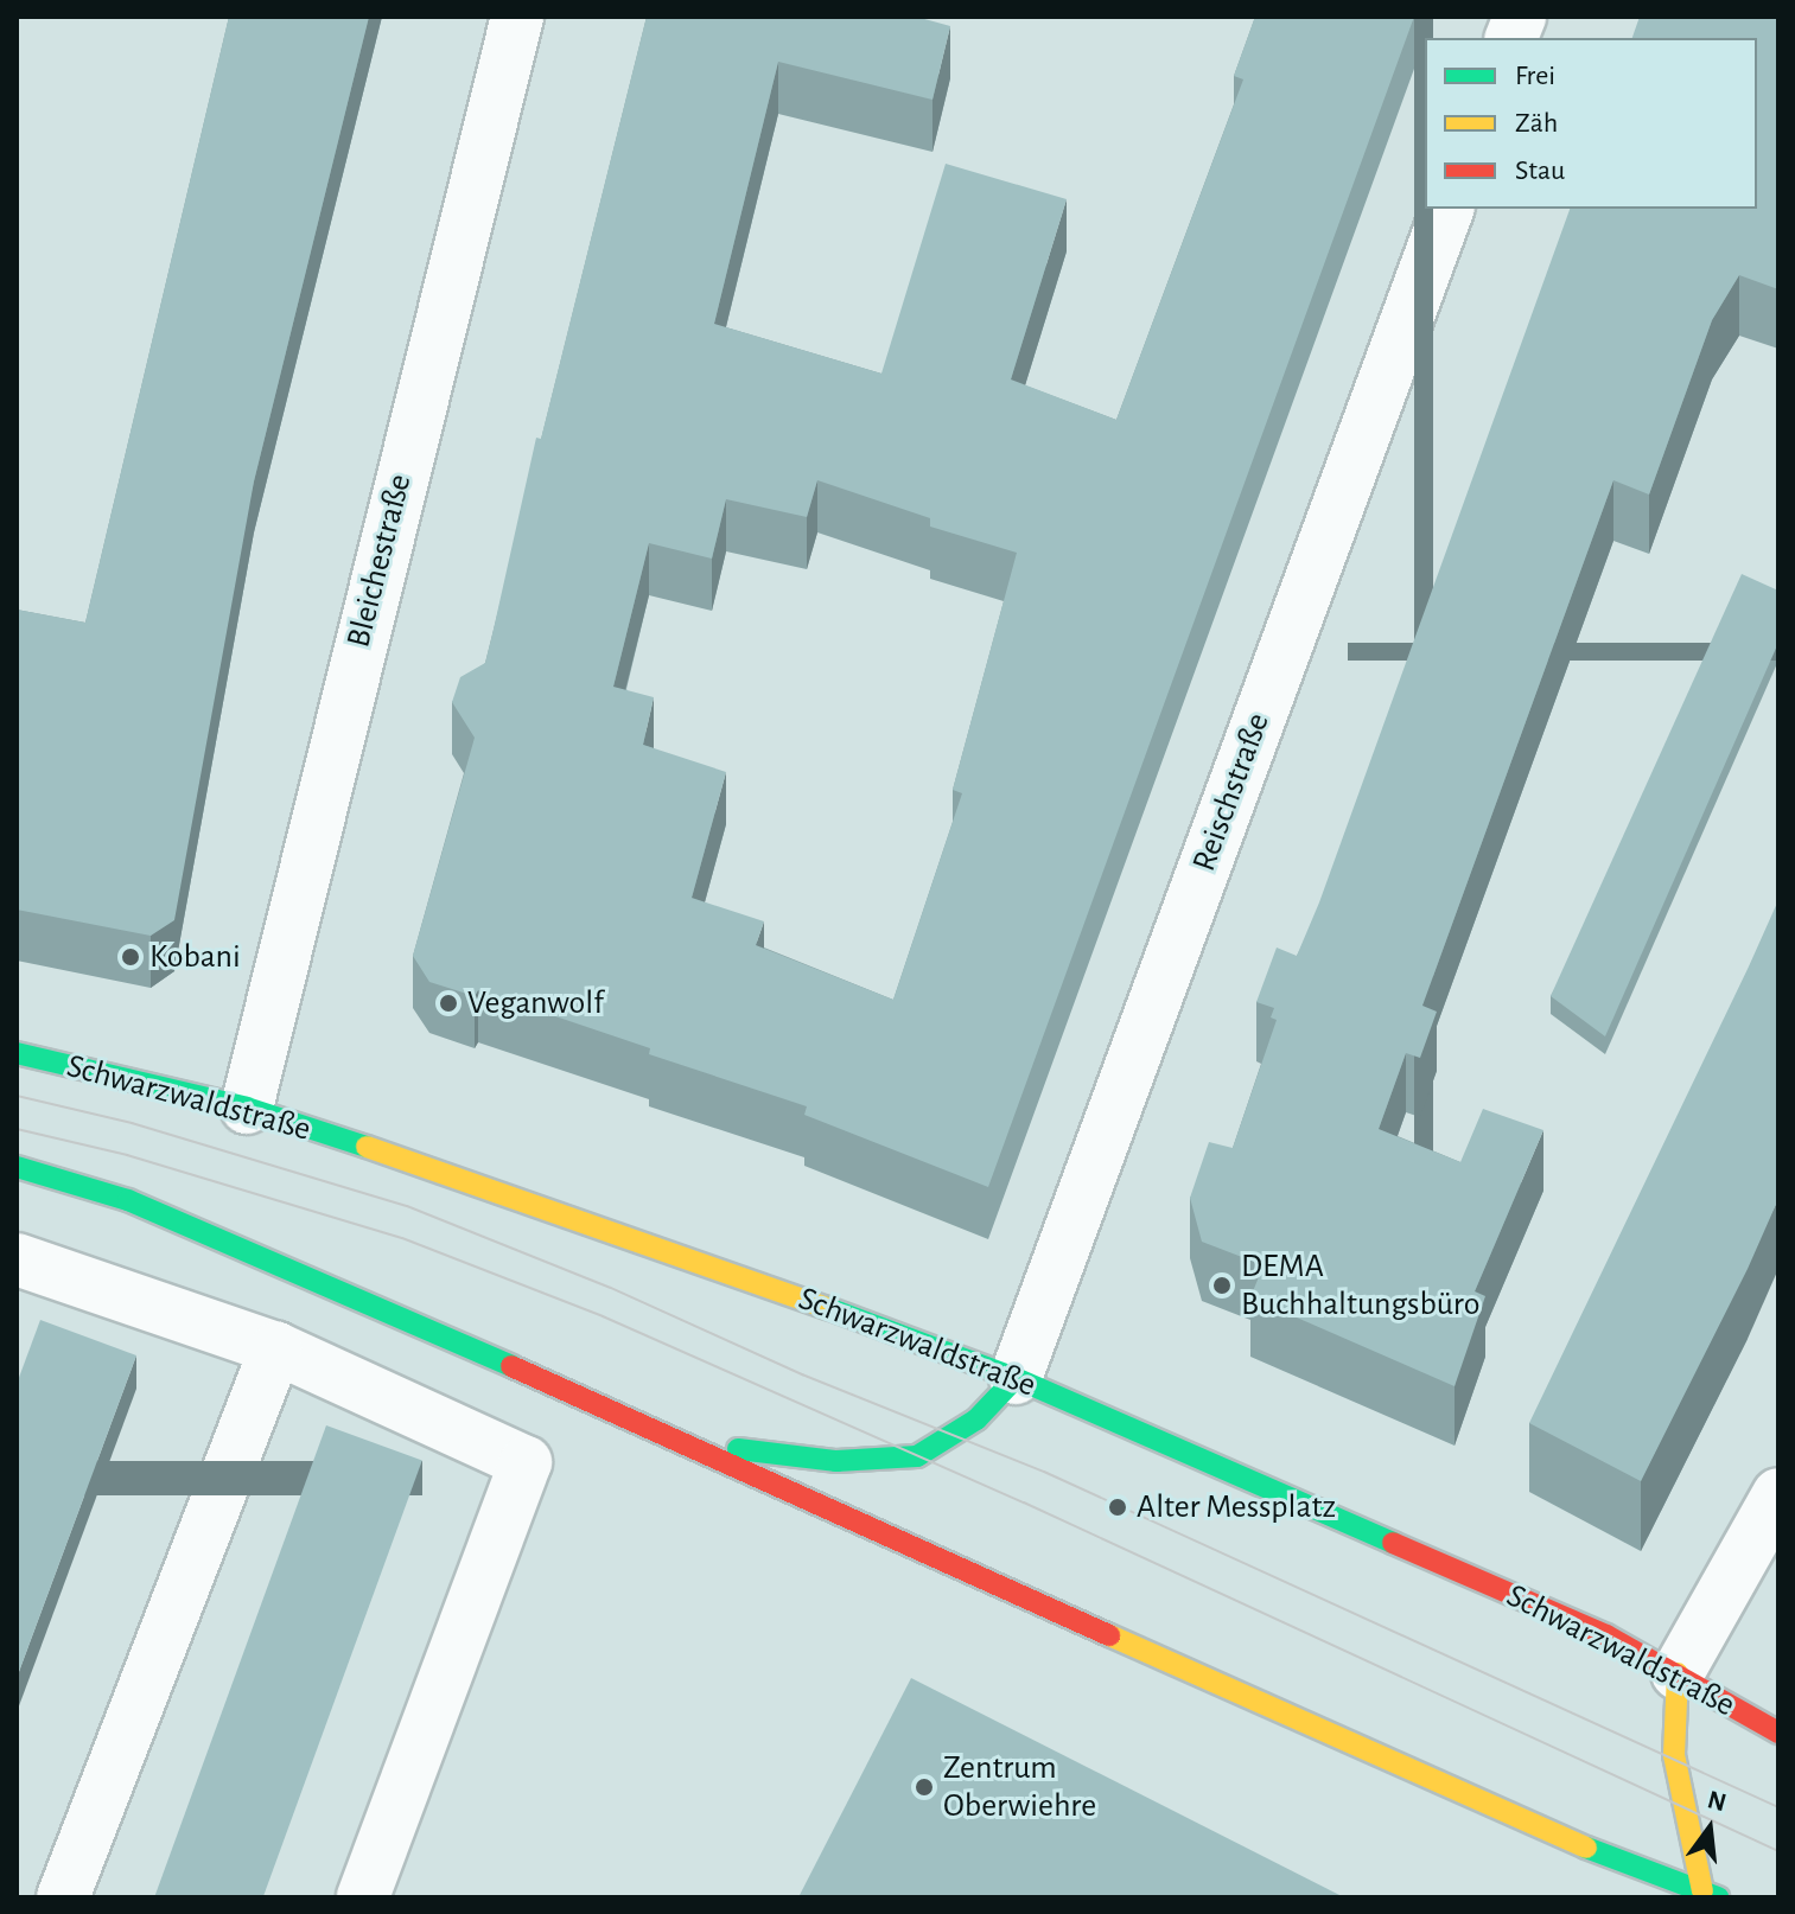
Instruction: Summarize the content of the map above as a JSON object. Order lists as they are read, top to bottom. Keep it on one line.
{"streets":{"main road":["Schwarzwaldstraße"],"street":["Bleichestraße","Reischstraße"]},"crossings":[["Bleichestraße","Schwarzwaldstraße"],["Reischstraße","Schwarzwaldstraße"]],"places":["Kobani","Veganwolf","DEMA Buchhaltungsbüro","Alter Messplatz","Zentrum Oberwiehre"],"legend":["Frei","Zäh","Stau"],"north":"top"}
